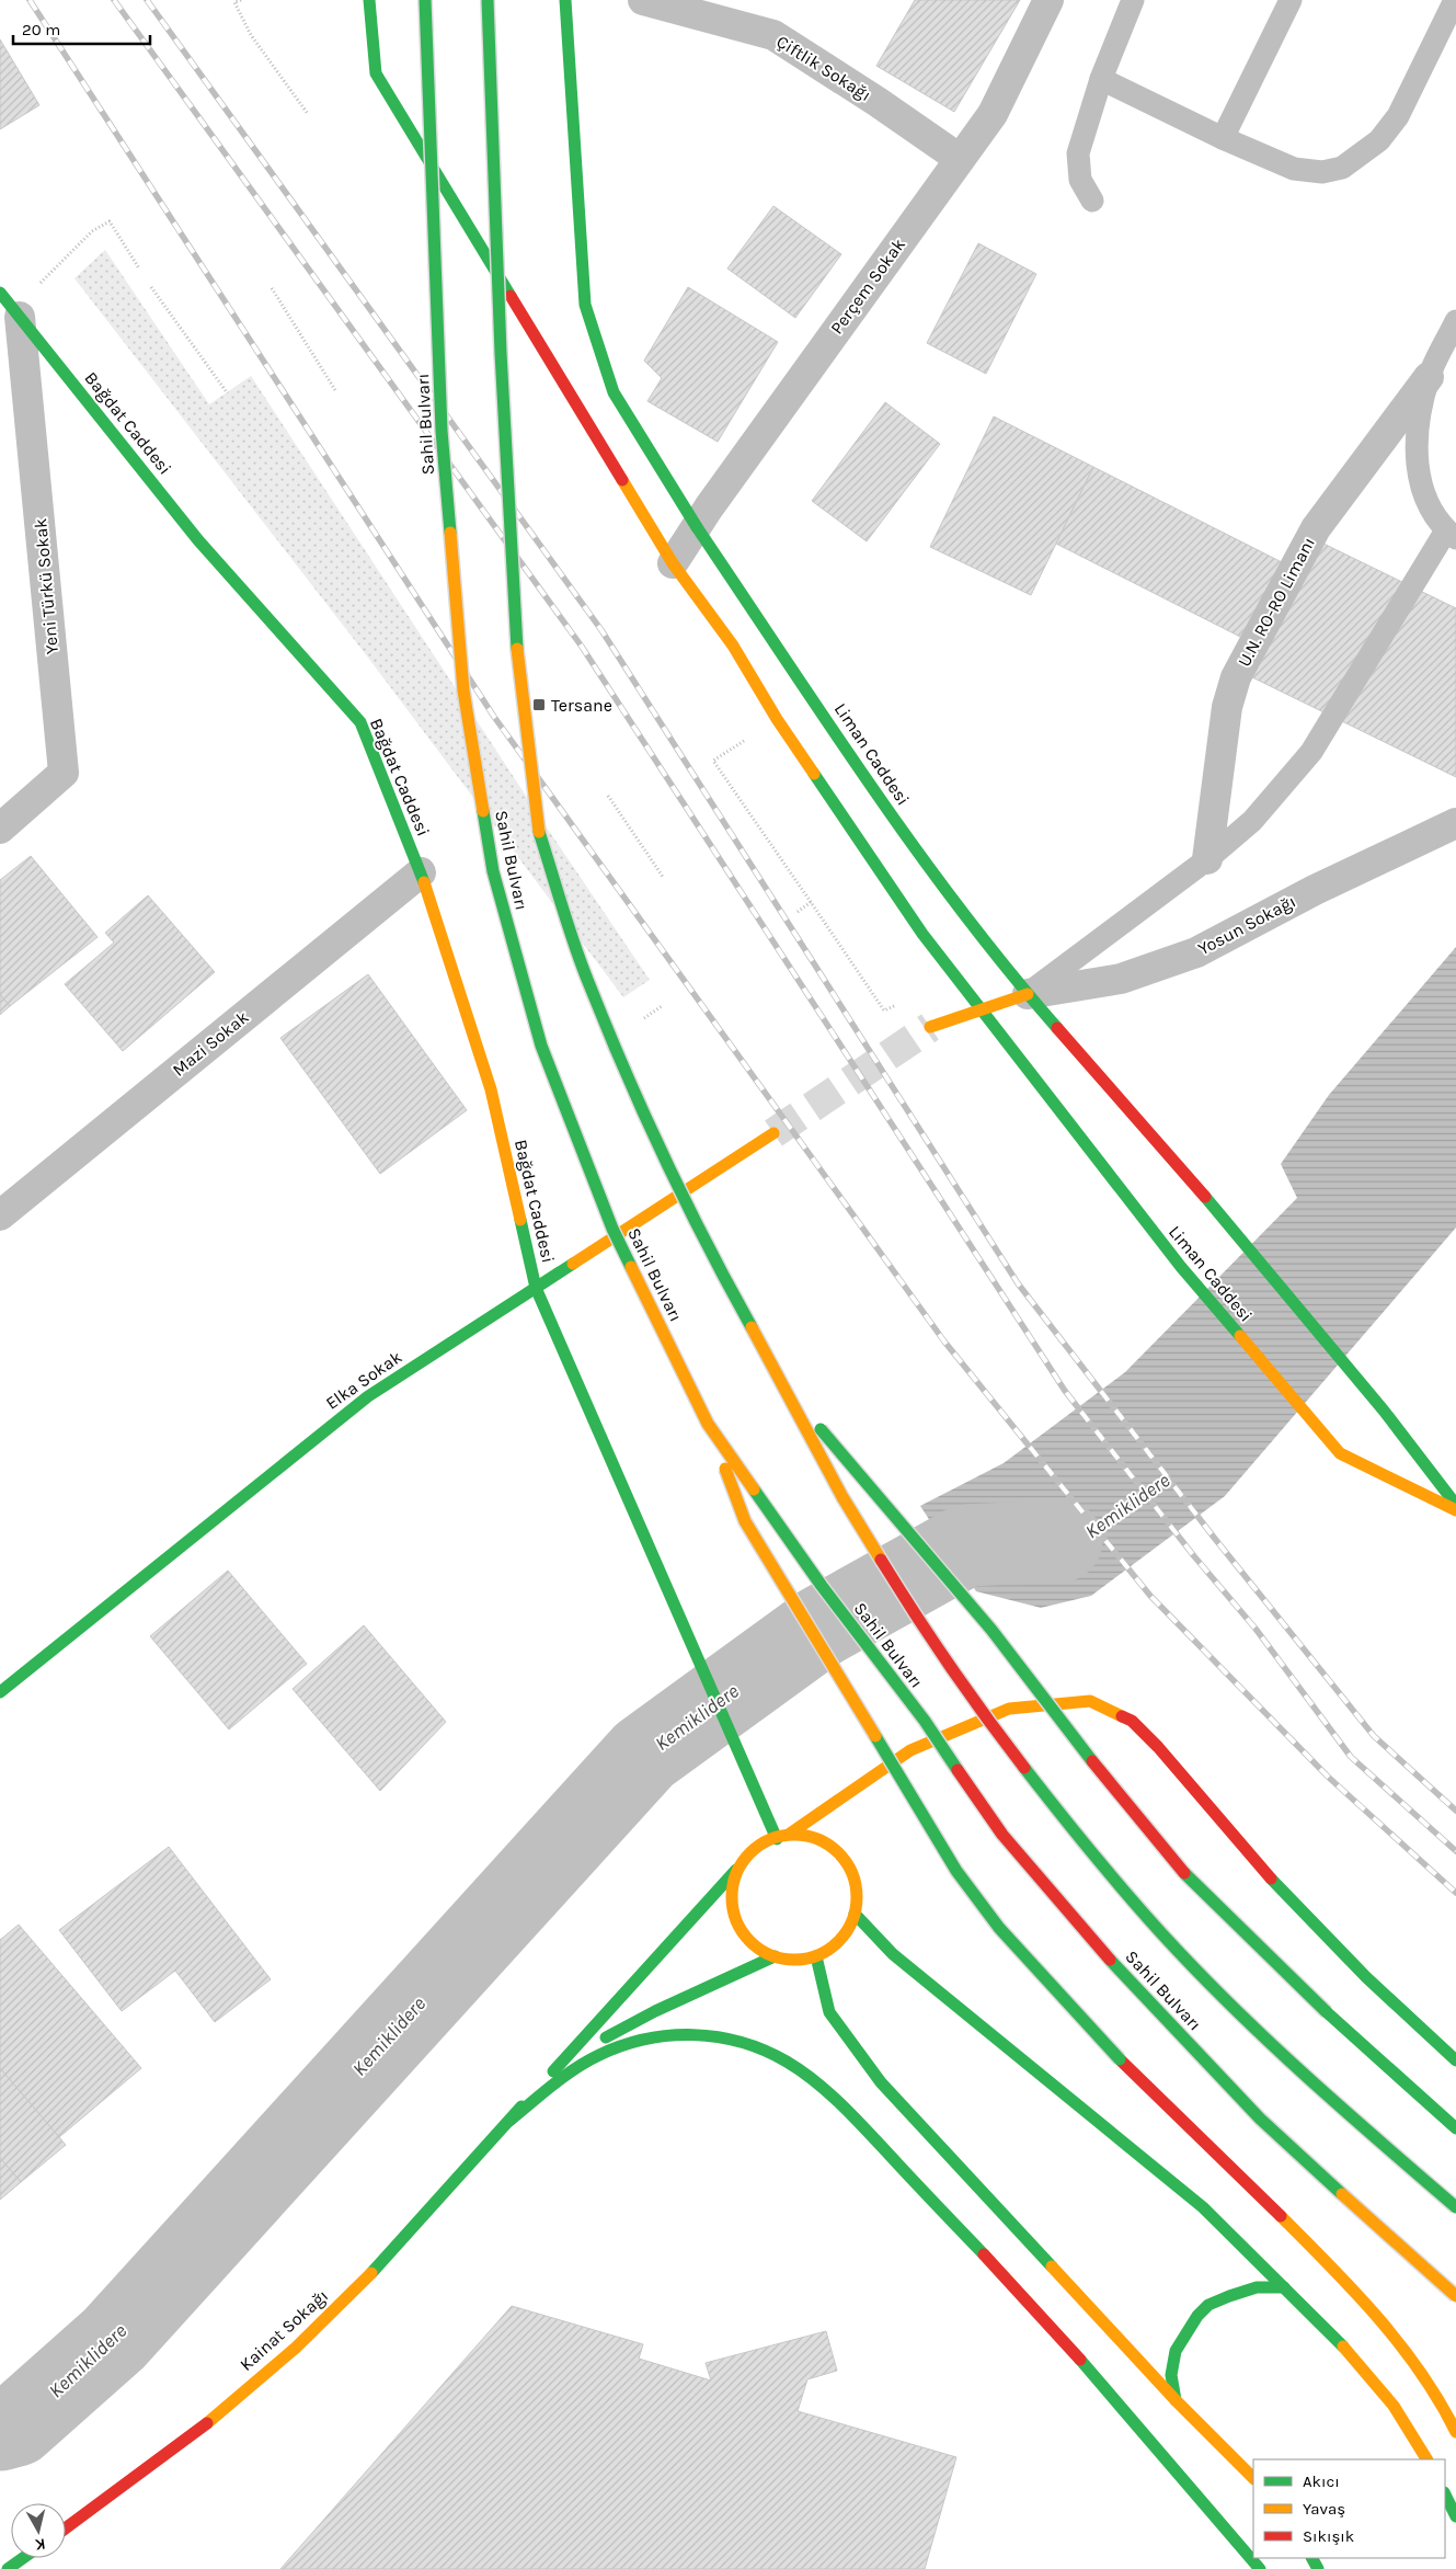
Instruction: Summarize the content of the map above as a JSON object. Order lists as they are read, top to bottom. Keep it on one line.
{"streets":{"main road":["Bağdat Caddesi","Sahil Bulvarı","Liman Caddesi","Elka Sokak","Kainat Sokağı"],"street":["Çiftlik Sokağı","Perçem Sokak","Yeni Türkü Sokak","U.N. RO-RO Limanı","Yosun Sokağı","Mazi Sokak"]},"crossings":[["Çiftlik Sokağı","Perçem Sokak"],["Perçem Sokak","Liman Caddesi"],["Bağdat Caddesi","Yeni Türkü Sokak"],["Bağdat Caddesi","Mazi Sokak"],["Bağdat Caddesi","Elka Sokak"],["U.N. RO-RO Limanı","Liman Caddesi"],["U.N. RO-RO Limanı","Yosun Sokağı"],["Liman Caddesi","Yosun Sokağı"]],"water":["Kemiklidere"],"places":{"transit":["Tersane"]},"legend":["Akıcı","Yavaş","Sıkışık"],"scale_bar":"20 m","north":"bottom"}
